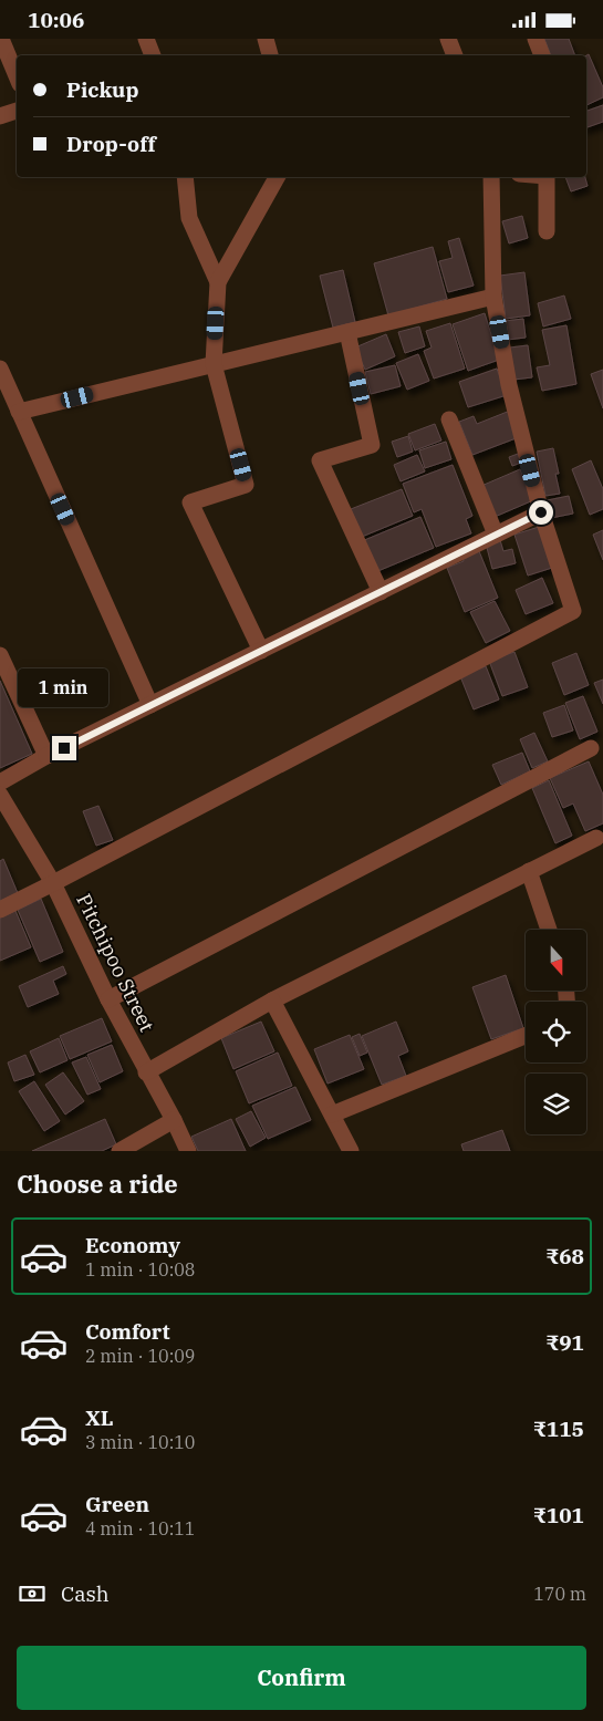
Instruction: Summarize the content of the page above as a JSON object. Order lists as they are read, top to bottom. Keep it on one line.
{"streets":{"street":["Pitchipoo Street"]},"north":"bottom","page":{"status":"10:06","banner":["Pickup","Drop-off"],"bubble":"1 min","heading":"Choose a ride","list":[{"name":"Economy","note":"1 min · 10:08","value":"₹68"},{"name":"Comfort","note":"2 min · 10:09","value":"₹91"},{"name":"XL","note":"3 min · 10:10","value":"₹115"},{"name":"Green","note":"4 min · 10:11","value":"₹101"}],"pay":["Cash","170 m"],"buttons":"Confirm"}}
